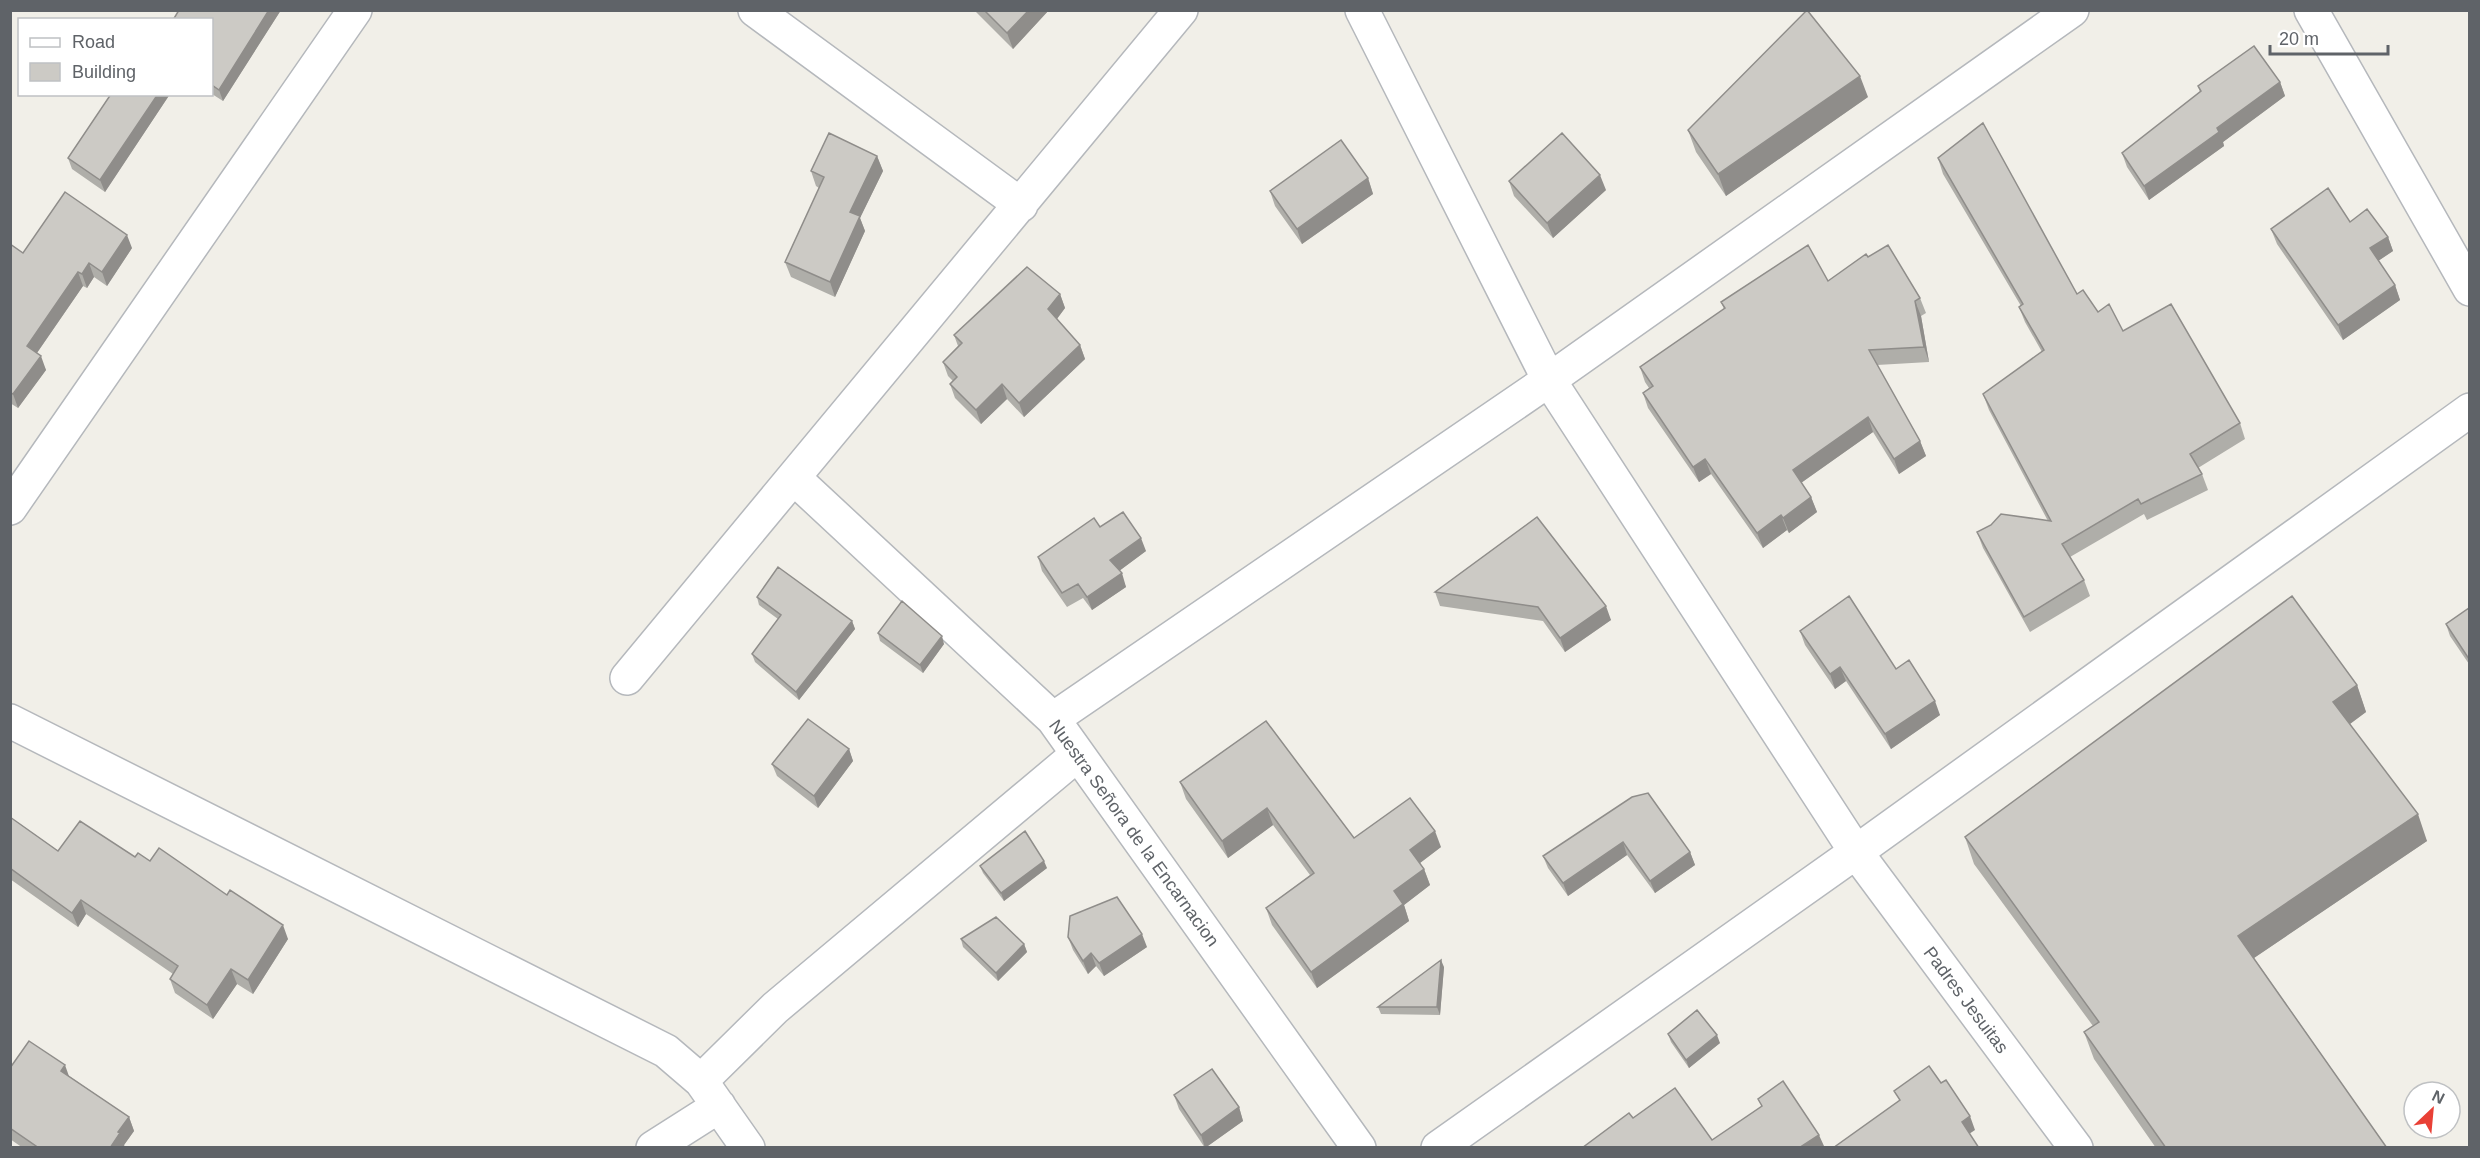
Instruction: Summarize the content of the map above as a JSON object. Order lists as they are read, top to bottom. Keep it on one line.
{"streets":{"street":["Nuestra Señora de la Encarnacion","Padres Jesuitas"]},"legend":["Road","Building"],"scale_bar":"20 m","north":"top right"}
